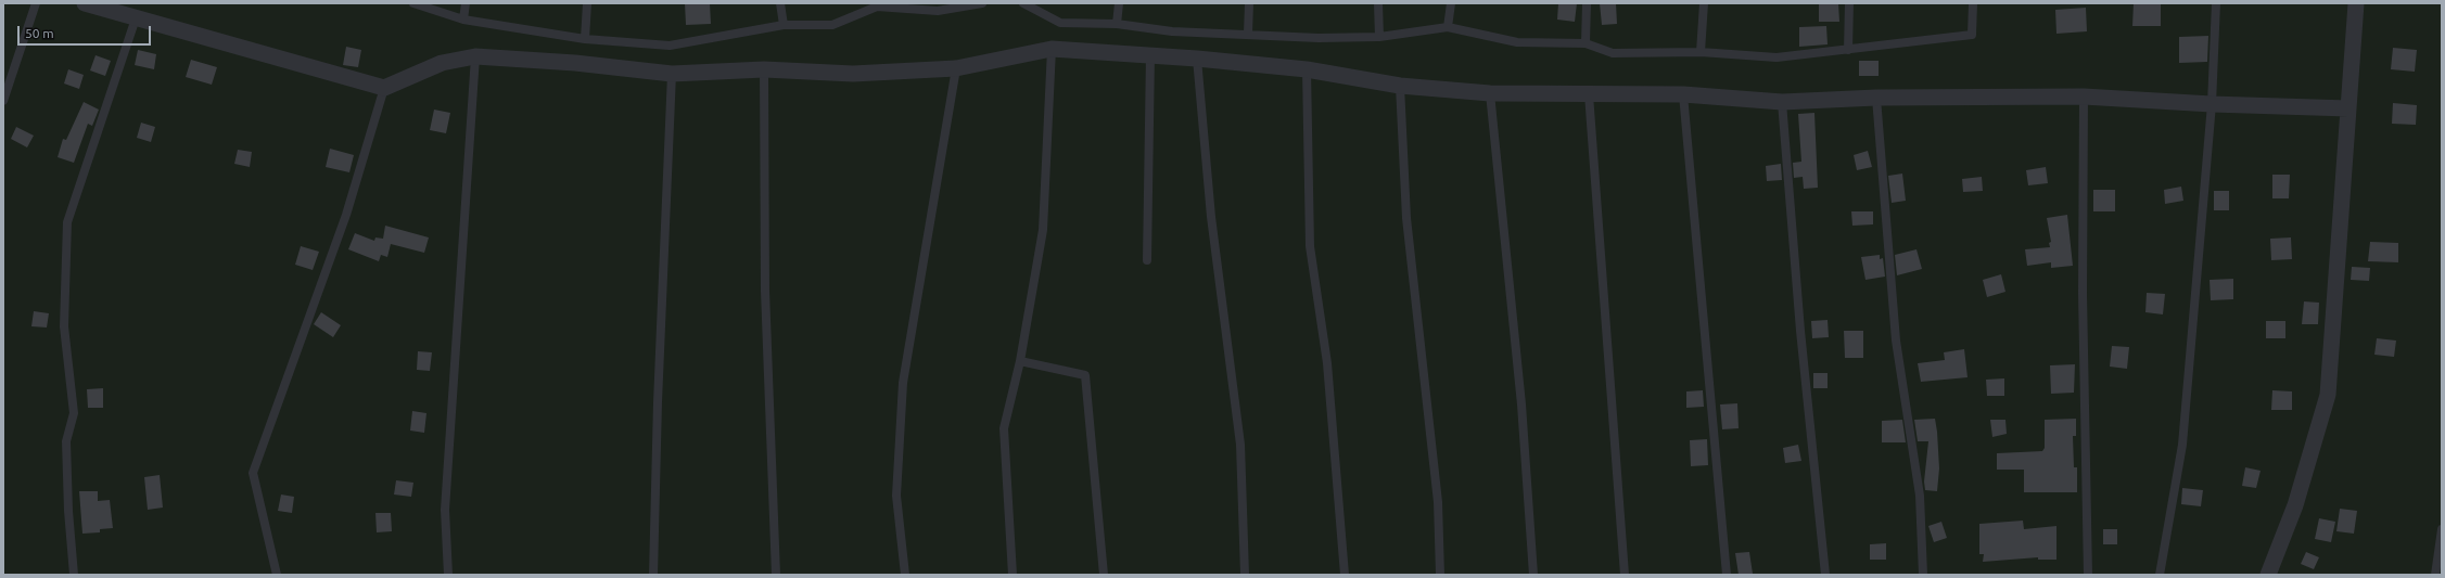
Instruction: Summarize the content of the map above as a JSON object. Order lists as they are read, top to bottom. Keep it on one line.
{"scale_bar":"50 m"}
